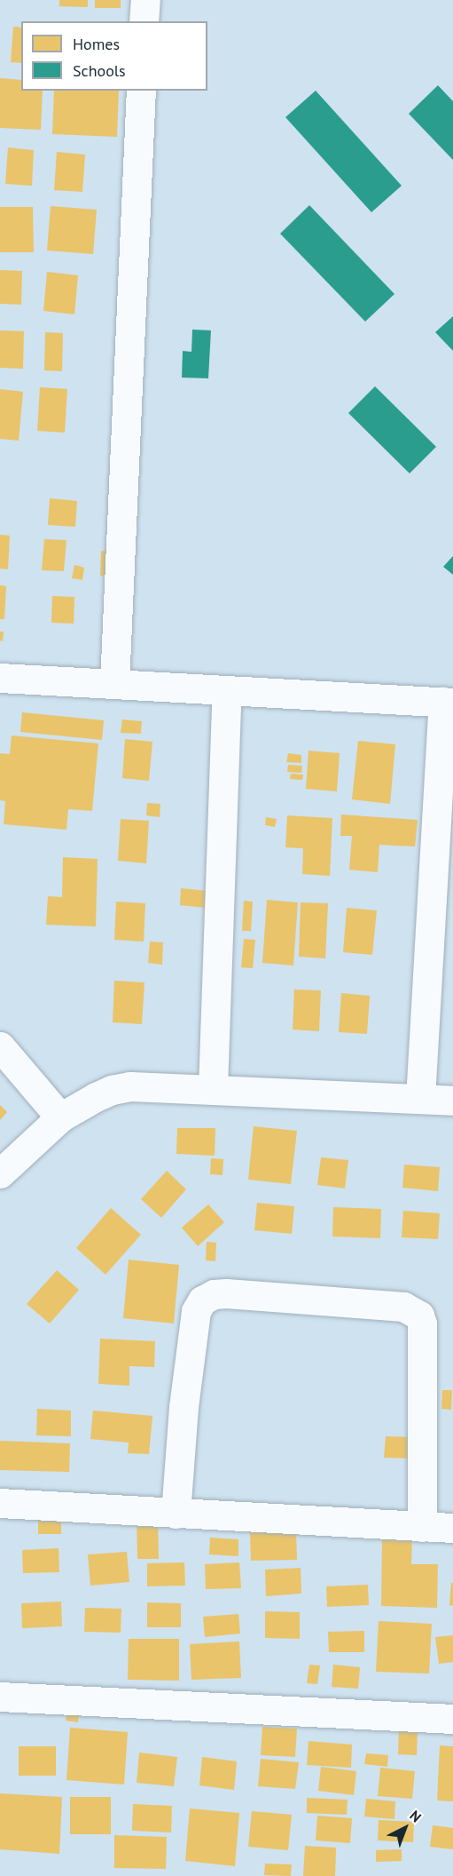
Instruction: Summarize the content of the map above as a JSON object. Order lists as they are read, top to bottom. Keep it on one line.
{"legend":["Homes","Schools"],"north":"top right"}
